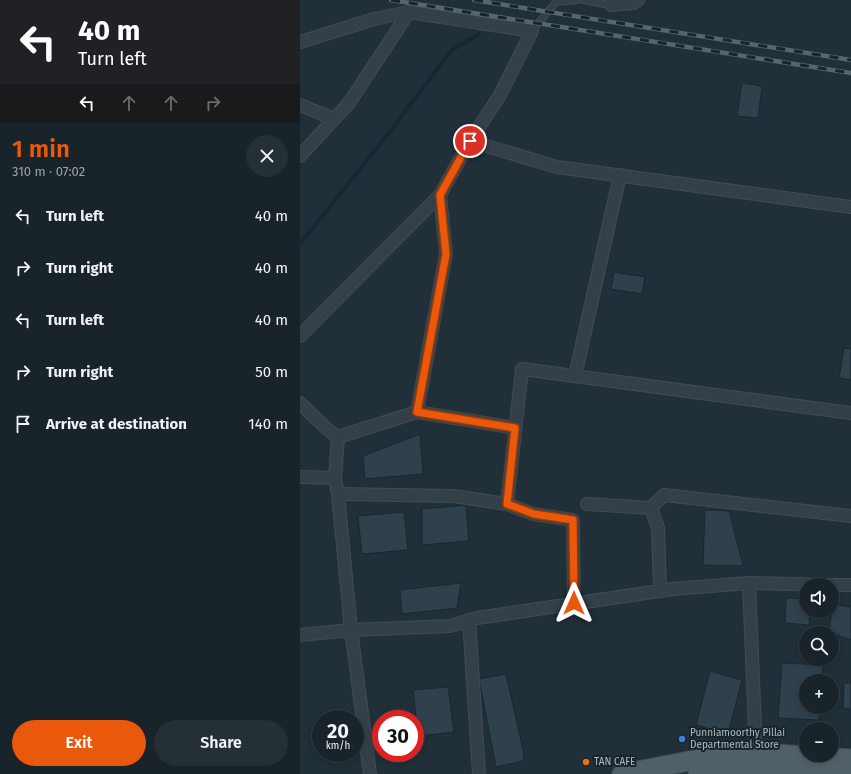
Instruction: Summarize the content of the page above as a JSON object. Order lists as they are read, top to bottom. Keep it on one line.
{"places":["Punniamoorthy Pillai Departmental Store","TAN CAFE"],"page":{"turn":["40 m","Turn left"],"heading":["1 min","310 m · 07:02"],"list":[{"name":"Turn left","value":"40 m"},{"name":"Turn right","value":"40 m"},{"name":"Turn left","value":"40 m"},{"name":"Turn right","value":"50 m"},{"name":"Arrive at destination","value":"140 m"}],"map_buttons":["+","−"],"speed":"20 km/h","limit":"30","buttons":["Exit","Share"]}}
